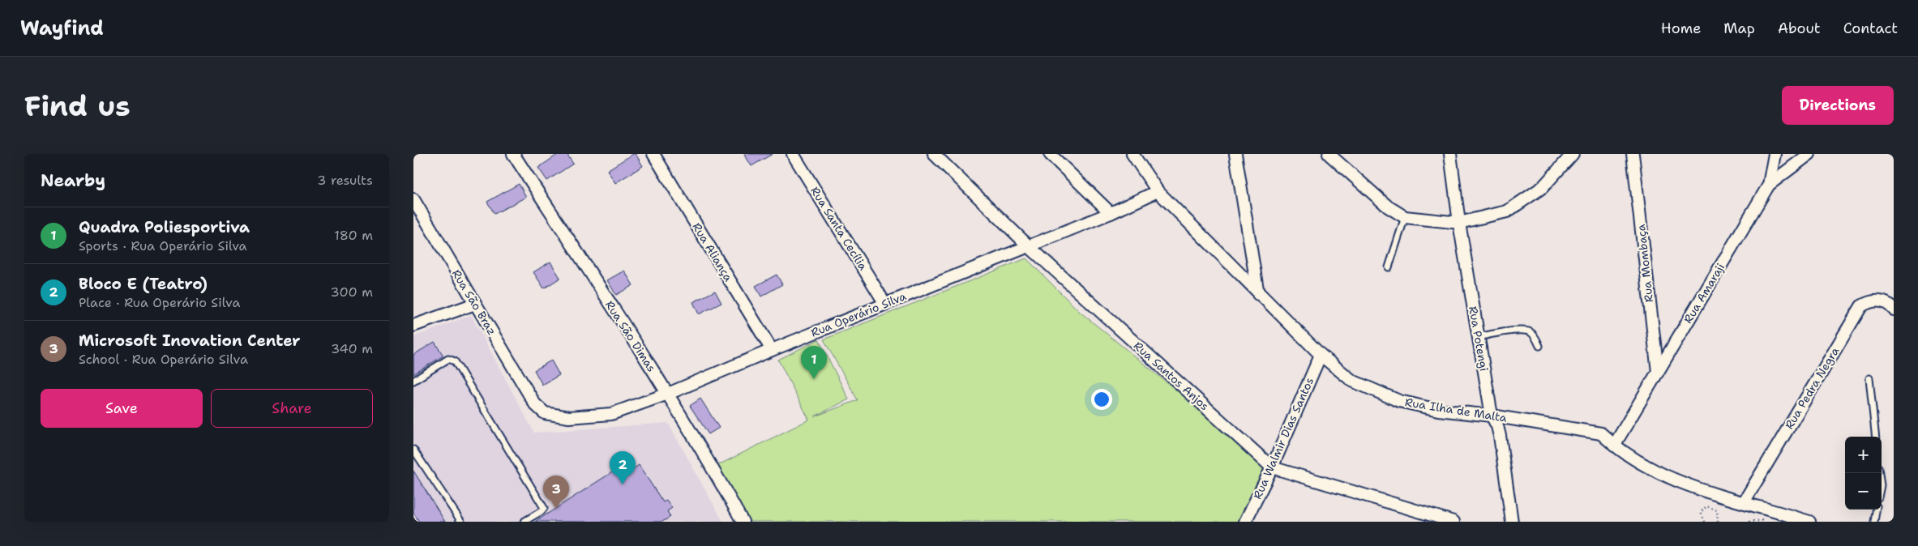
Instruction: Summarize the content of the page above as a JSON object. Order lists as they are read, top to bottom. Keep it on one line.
{"streets":{"street":["Rua Santa Cecília","Rua Aliança","Rua Mombaça","Rua Amaraji","Rua São Braz","Rua Operário Silva","Rua São Dimas","Rua Potengi","Rua Santos Anjos","Rua Pedra Negra","Rua Ilha de Malta","Rua Walmir Dias Santos"]},"crossings":[["Rua Santa Cecília","Rua Operário Silva"],["Rua Aliança","Rua Operário Silva"],["Rua Mombaça","Rua Amaraji"],["Rua Amaraji","Rua Ilha de Malta"],["Rua São Braz","Rua Operário Silva"],["Rua Operário Silva","Rua São Dimas"],["Rua Operário Silva","Rua Santos Anjos"],["Rua Operário Silva","Rua Ilha de Malta"],["Rua Potengi","Rua Ilha de Malta"],["Rua Santos Anjos","Rua Walmir Dias Santos"],["Rua Pedra Negra","Rua Ilha de Malta"],["Rua Ilha de Malta","Rua Walmir Dias Santos"]],"page":{"header":"Wayfind","nav":["Home","Map","About","Contact"],"buttons":["Directions",["Save","Share"]],"title":"Find us","heading":["Nearby","3 results"],"list":[{"mark":"1","name":"Quadra Poliesportiva","note":"Sports · Rua Operário Silva","value":"180 m"},{"mark":"2","name":"Bloco E (Teatro)","note":"Place · Rua Operário Silva","value":"300 m"},{"mark":"3","name":"Microsoft Inovation Center","note":"School · Rua Operário Silva","value":"340 m"}],"pins":["1","2","3"],"map_buttons":["+","−"]}}
